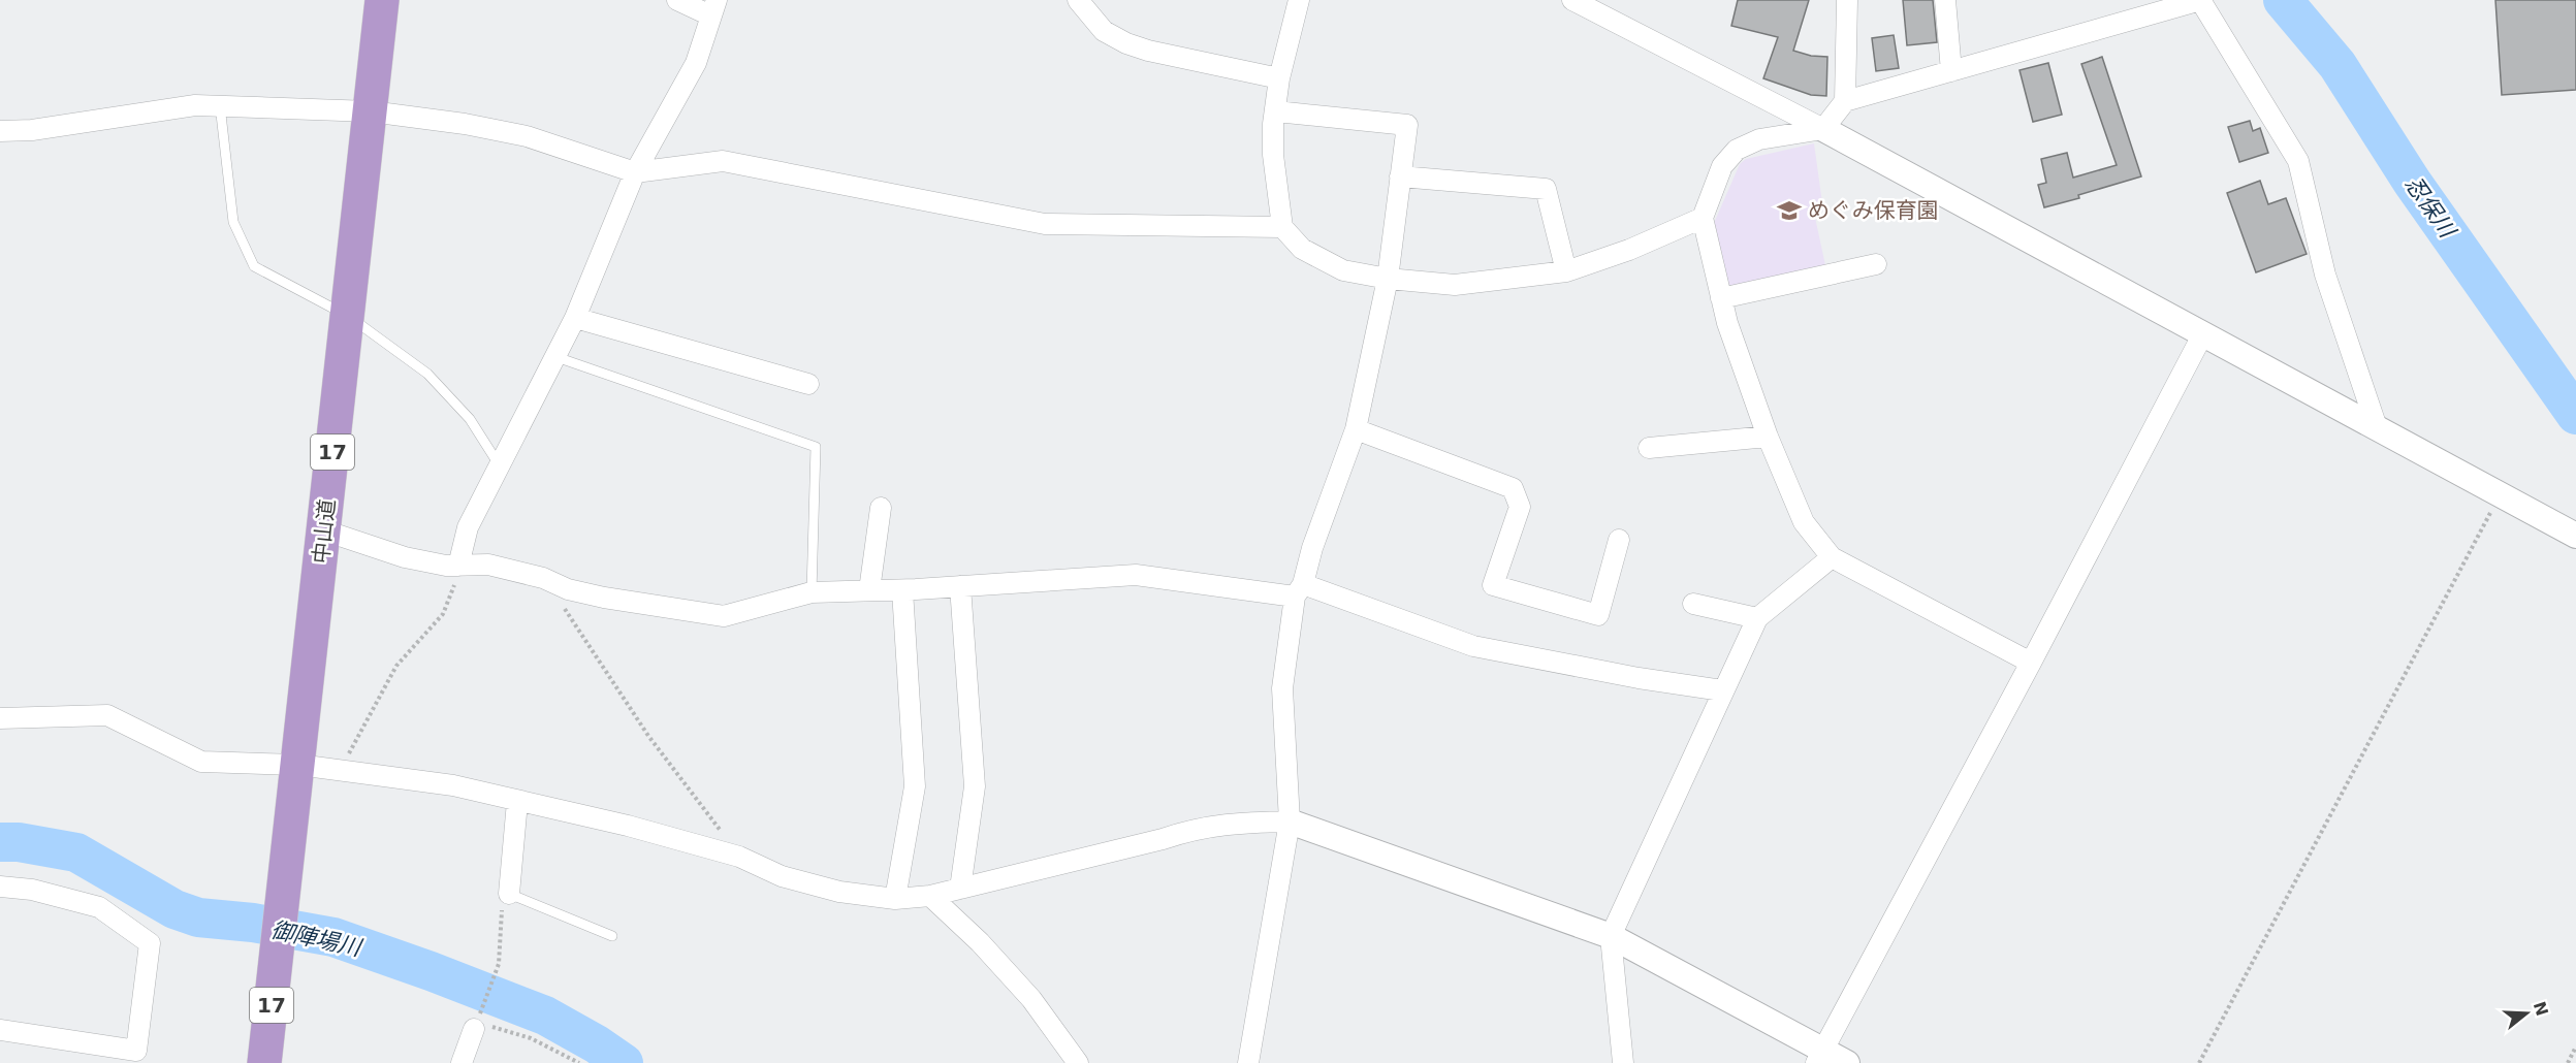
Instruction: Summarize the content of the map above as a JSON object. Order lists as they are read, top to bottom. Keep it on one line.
{"streets":{"highway":["17","中山道"]},"water":["忍保川","御陣場川"],"places":{"school or university":["めぐみ保育園"]},"north":"right"}
